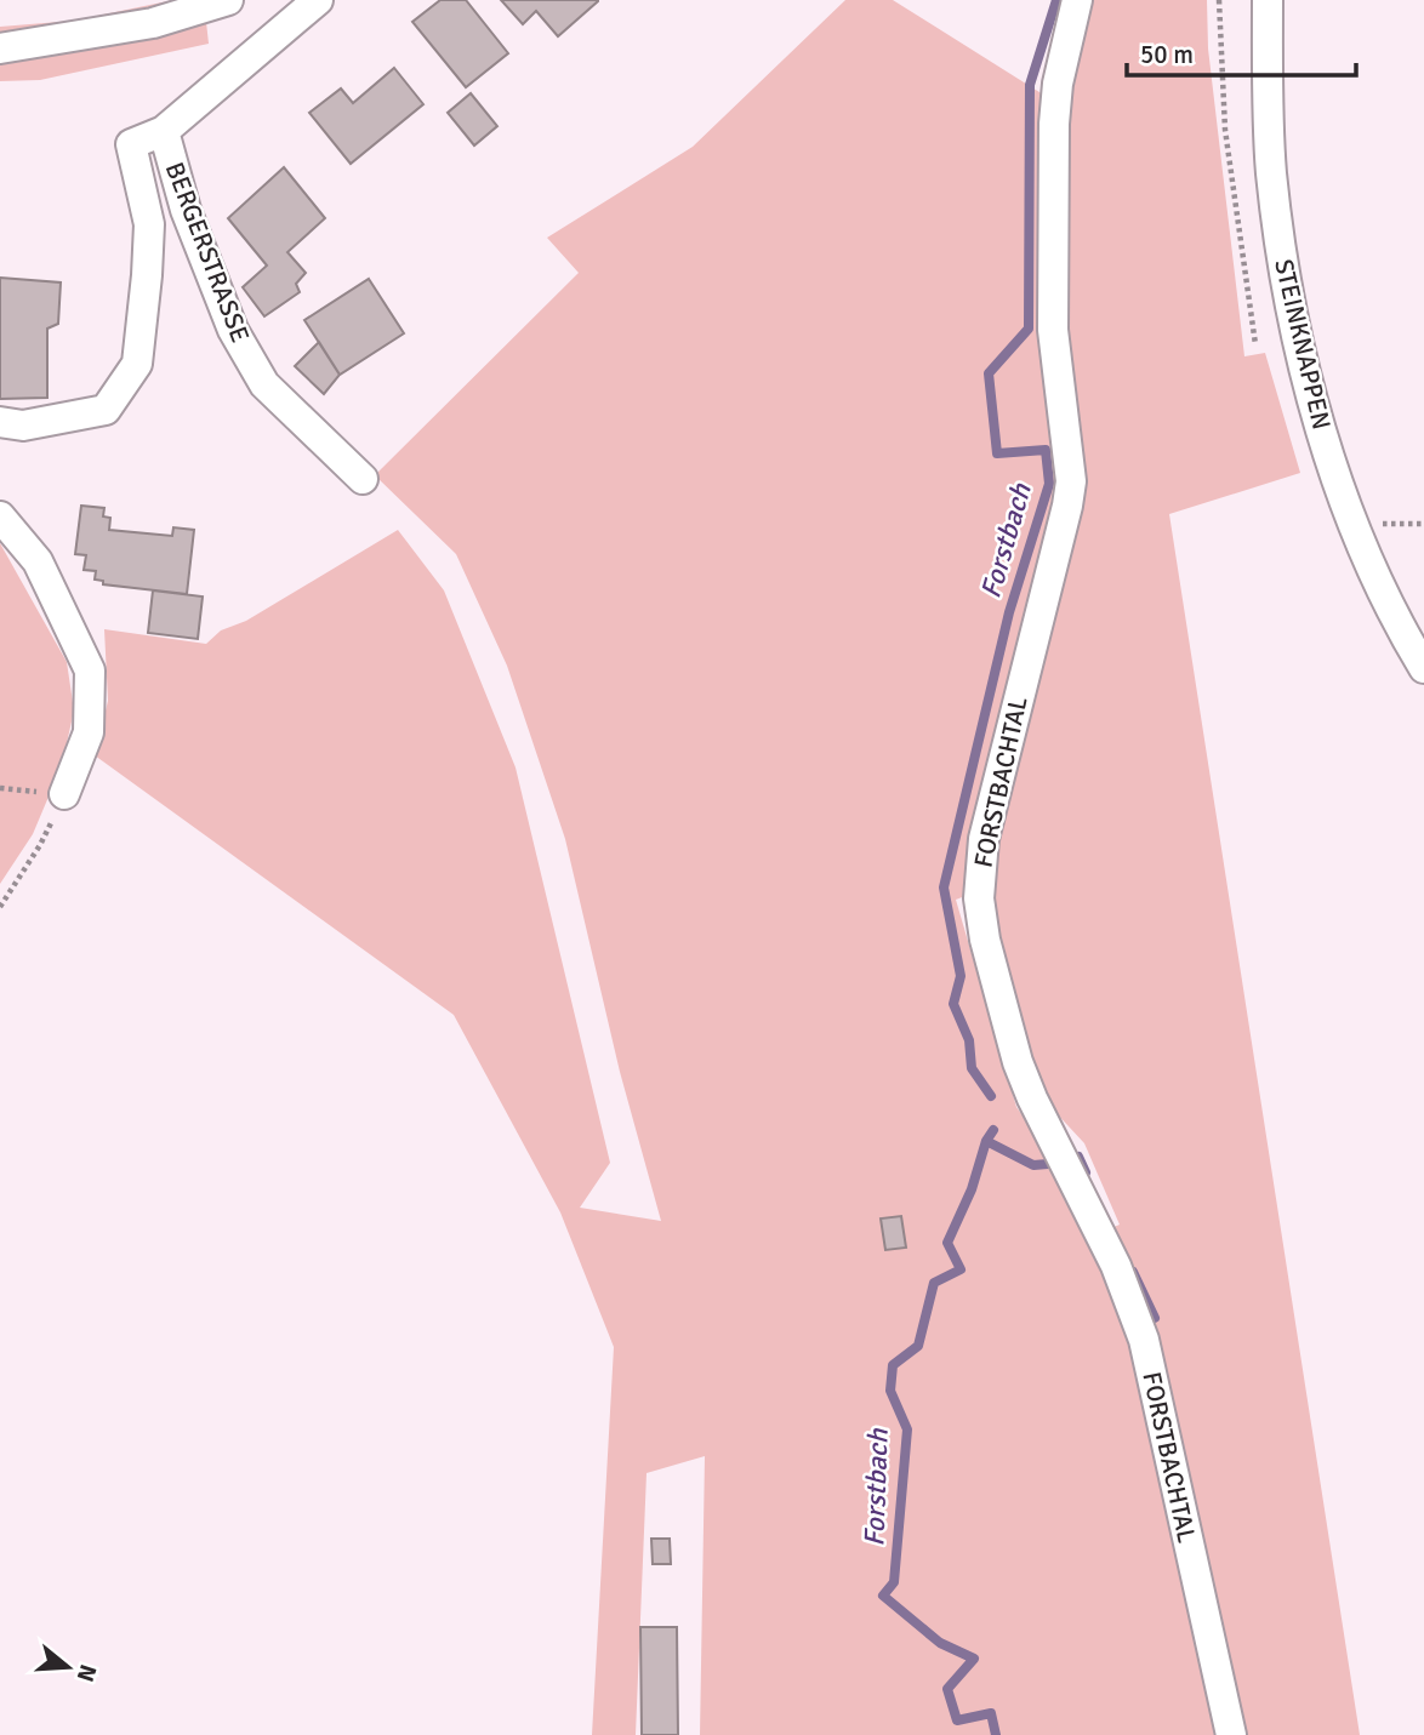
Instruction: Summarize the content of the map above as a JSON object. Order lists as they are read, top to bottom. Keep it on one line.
{"streets":{"street":["BERGERSTRASSE","STEINKNAPPEN","FORSTBACHTAL"]},"water":["Forstbach"],"scale_bar":"50 m","north":"right"}
